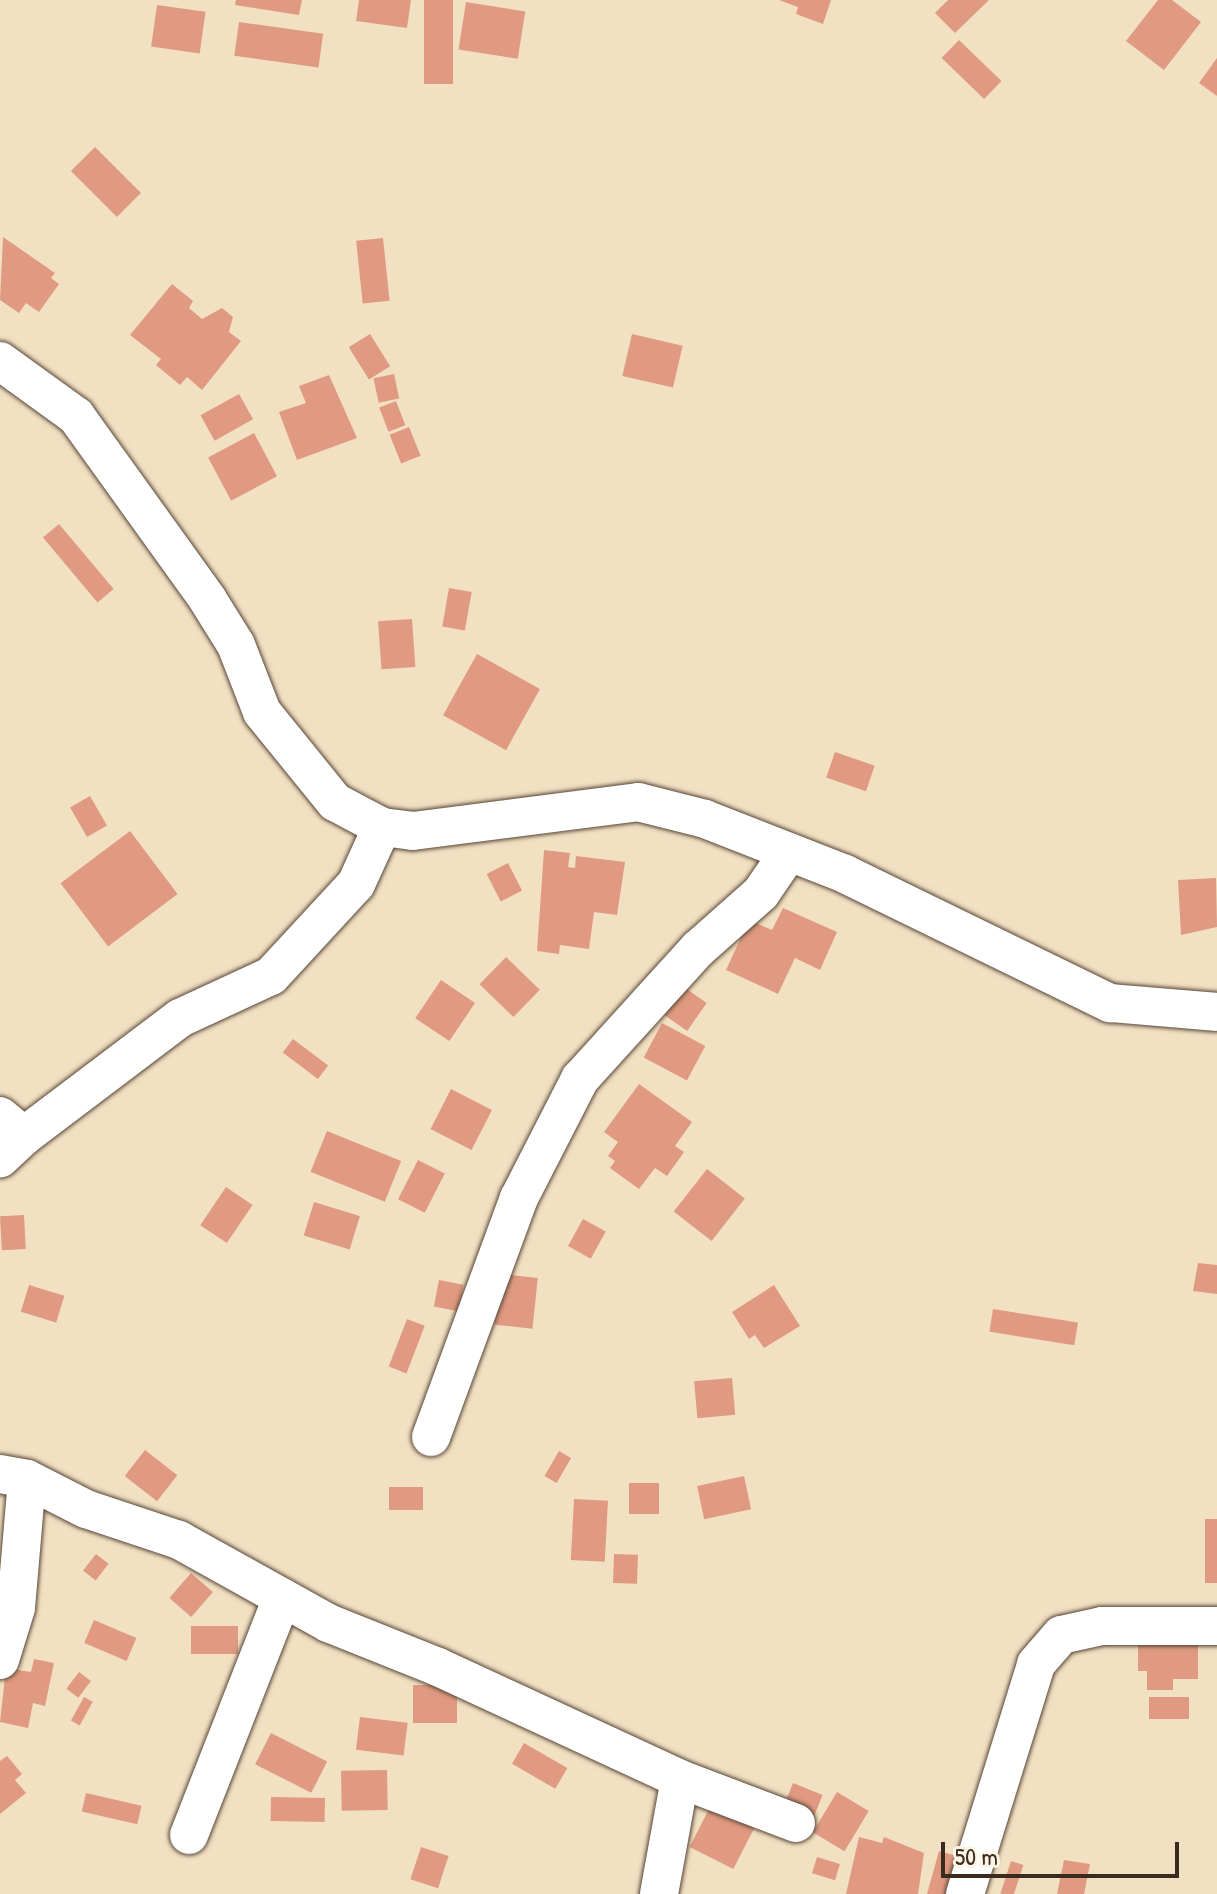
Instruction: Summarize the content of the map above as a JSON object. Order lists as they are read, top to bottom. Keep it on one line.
{"scale_bar":"50 m"}
